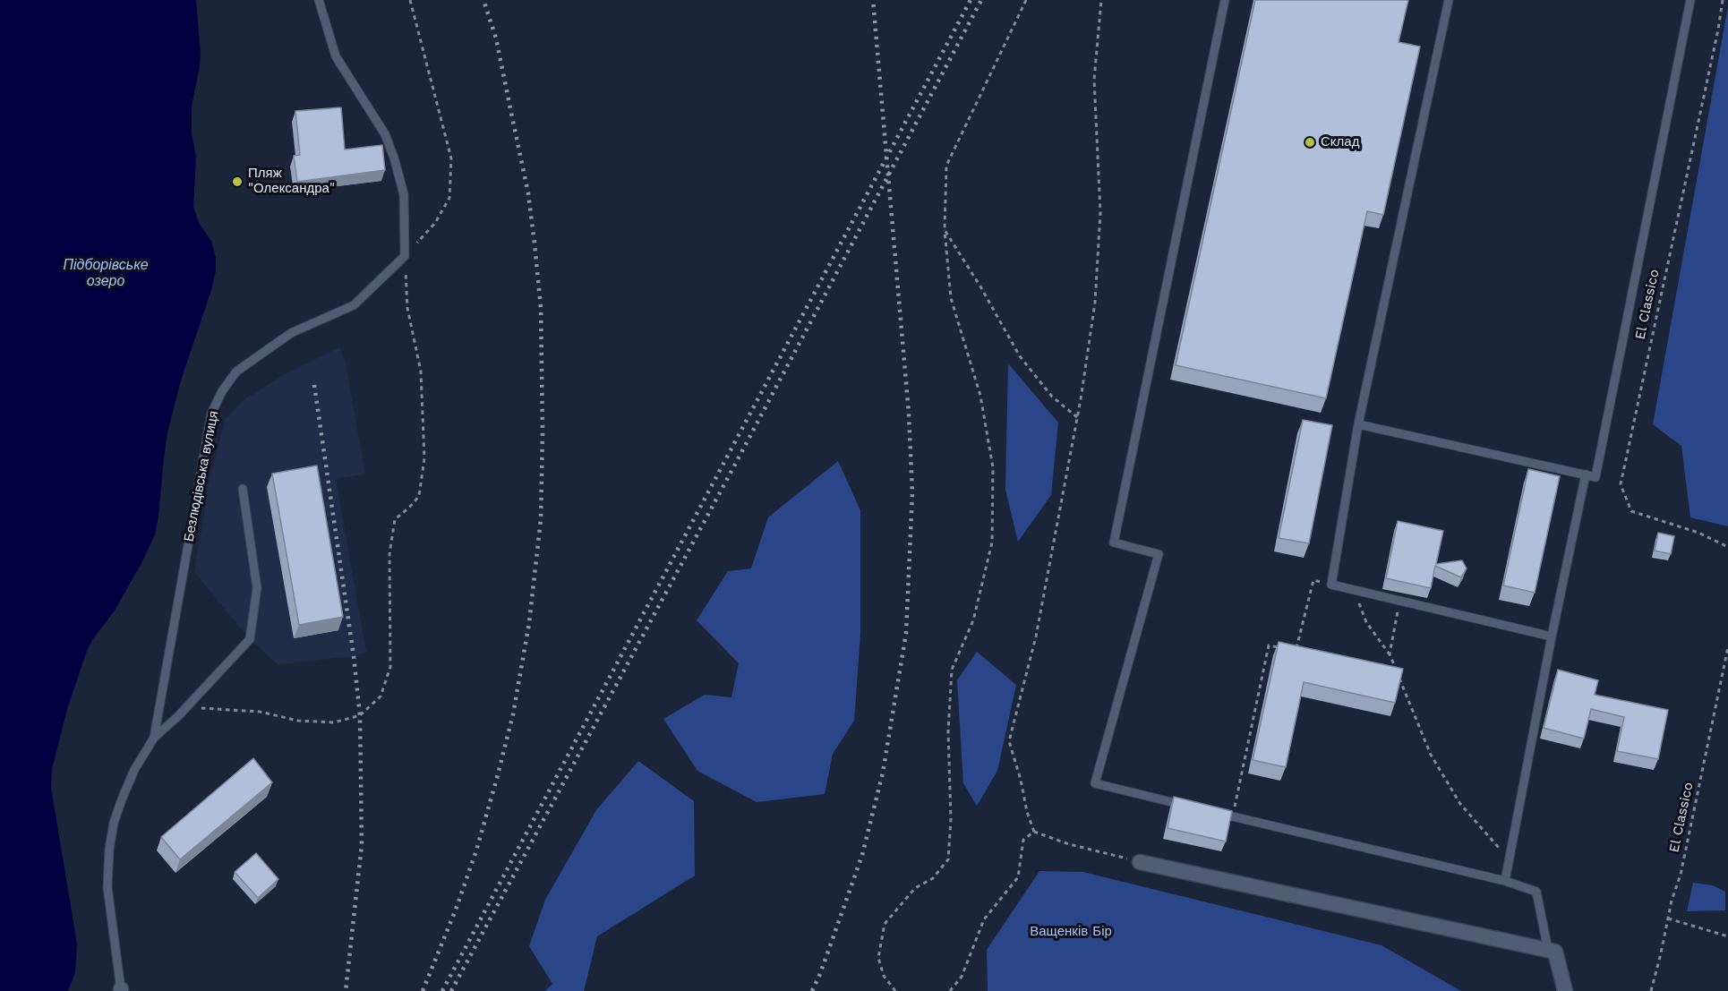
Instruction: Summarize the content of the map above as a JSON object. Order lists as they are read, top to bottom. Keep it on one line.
{"streets":{"lane":["Безлюдівська вулиця"],"path":["El Classico"]},"water":["Підборівське озеро"],"parks":["Ващенків Бір"],"places":["Склад","Пляж \"Олександра\""]}
